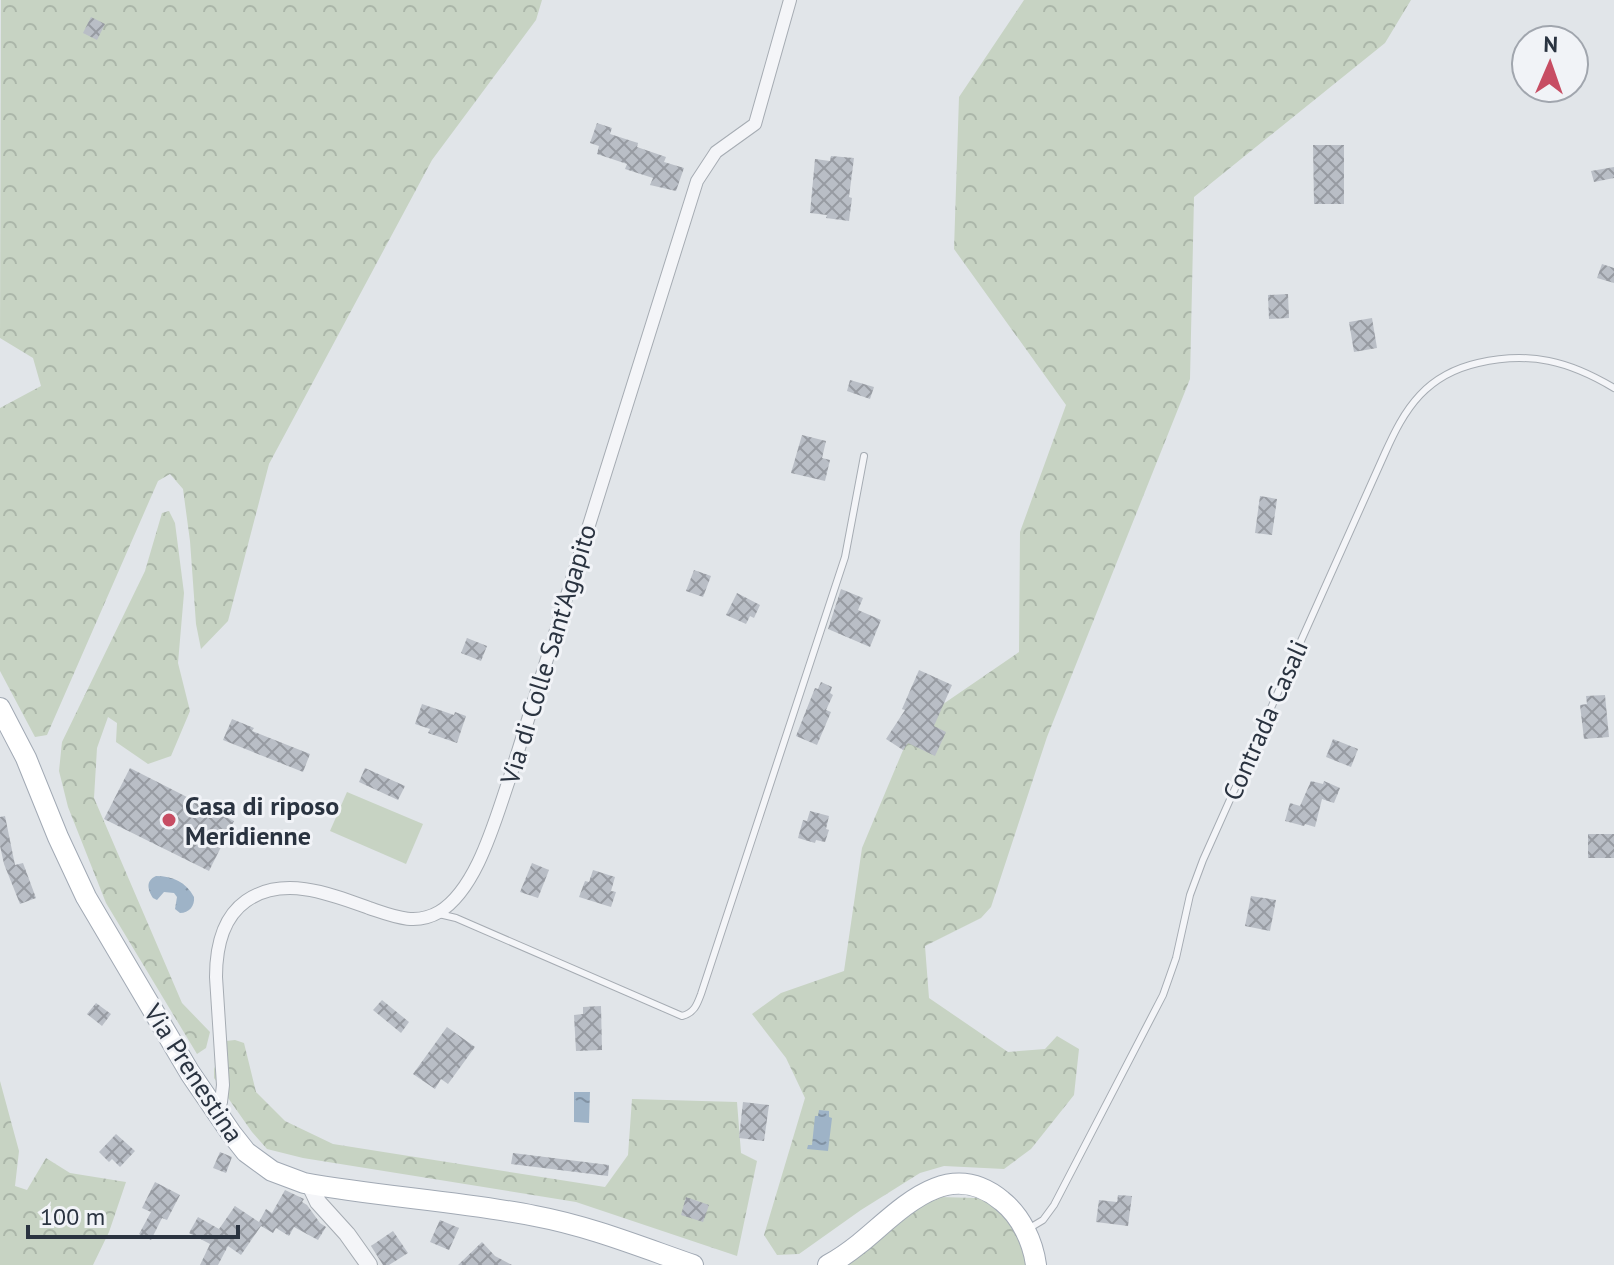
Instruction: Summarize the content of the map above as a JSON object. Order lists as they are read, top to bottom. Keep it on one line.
{"streets":{"main road":["Via Prenestina"],"street":["Via di Colle Sant'Agapito"],"lane":["Contrada Casali"]},"places":["Casa di riposo Meridienne"],"scale_bar":"100 m","north":"top"}
